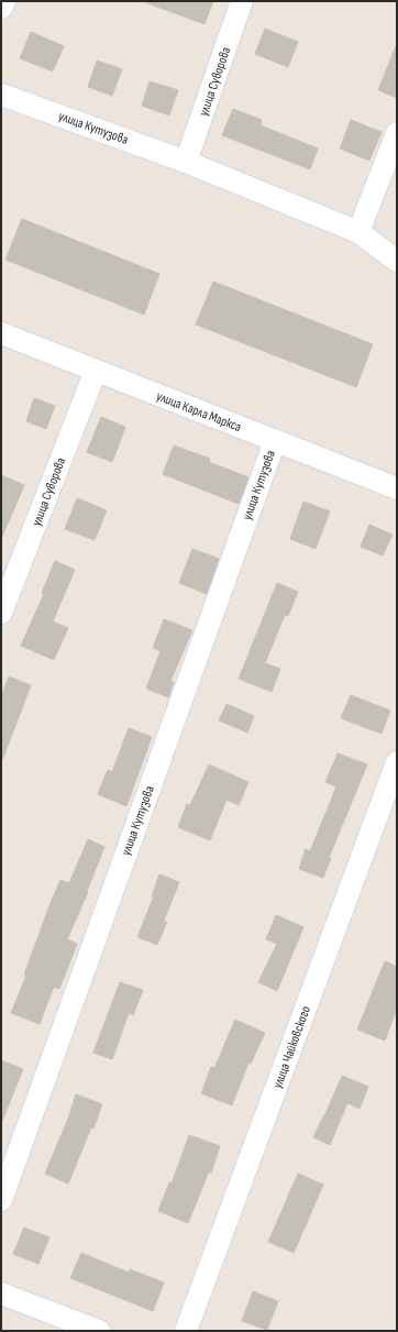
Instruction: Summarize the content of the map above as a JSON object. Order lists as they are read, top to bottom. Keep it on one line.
{"streets":{"street":["улица Суворова","улица Кутузова","улица Карла Маркса","улица Чайковского"]},"crossings":[["улица Суворова","улица Кутузова"],["улица Суворова","улица Карла Маркса"],["улица Кутузова","улица Карла Маркса"]]}
